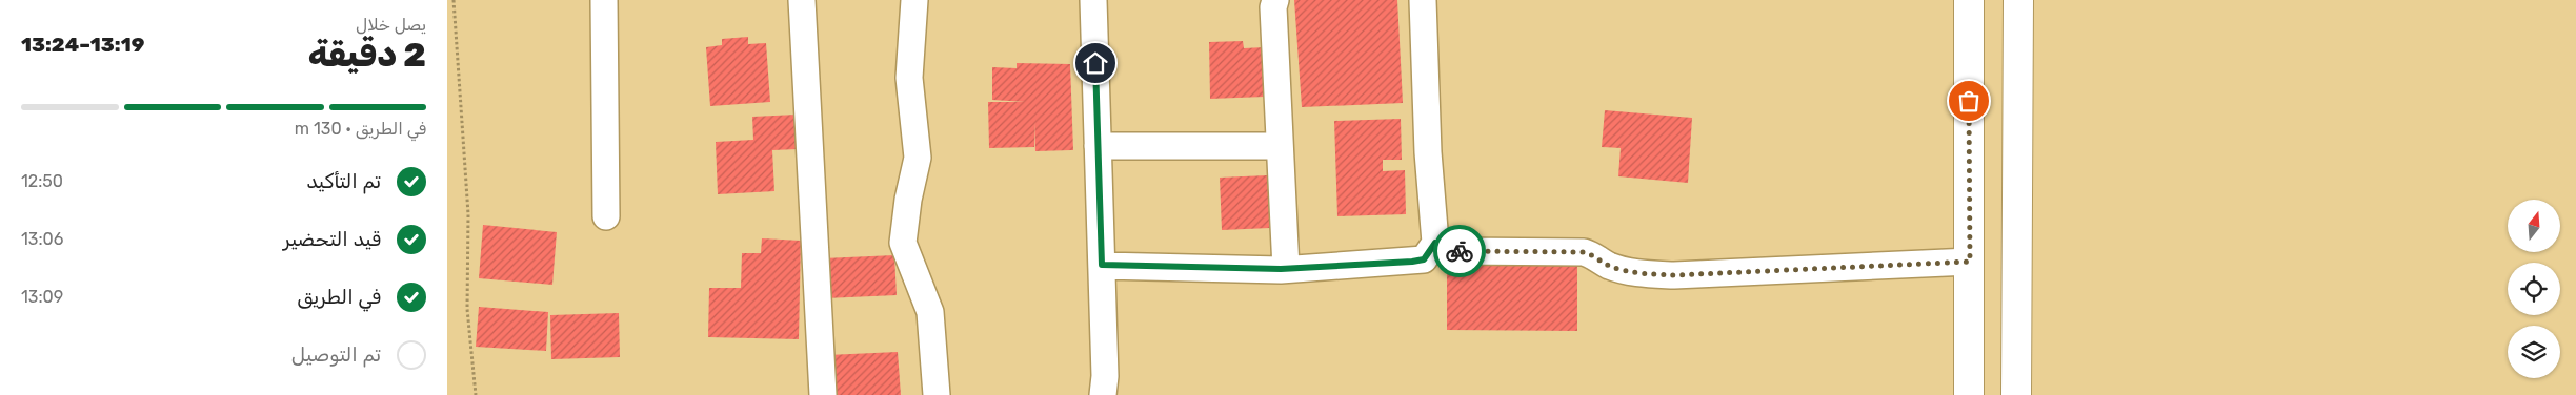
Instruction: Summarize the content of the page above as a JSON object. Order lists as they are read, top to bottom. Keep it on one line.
{"north":"top","page":{"heading":["2 دقيقة","يصل خلال","13:19–13:24"],"bar":"في الطريق · 130 m","list":[["تم التأكيد","12:50"],["قيد التحضير","13:06"],["في الطريق","13:09"],"تم التوصيل"]}}
